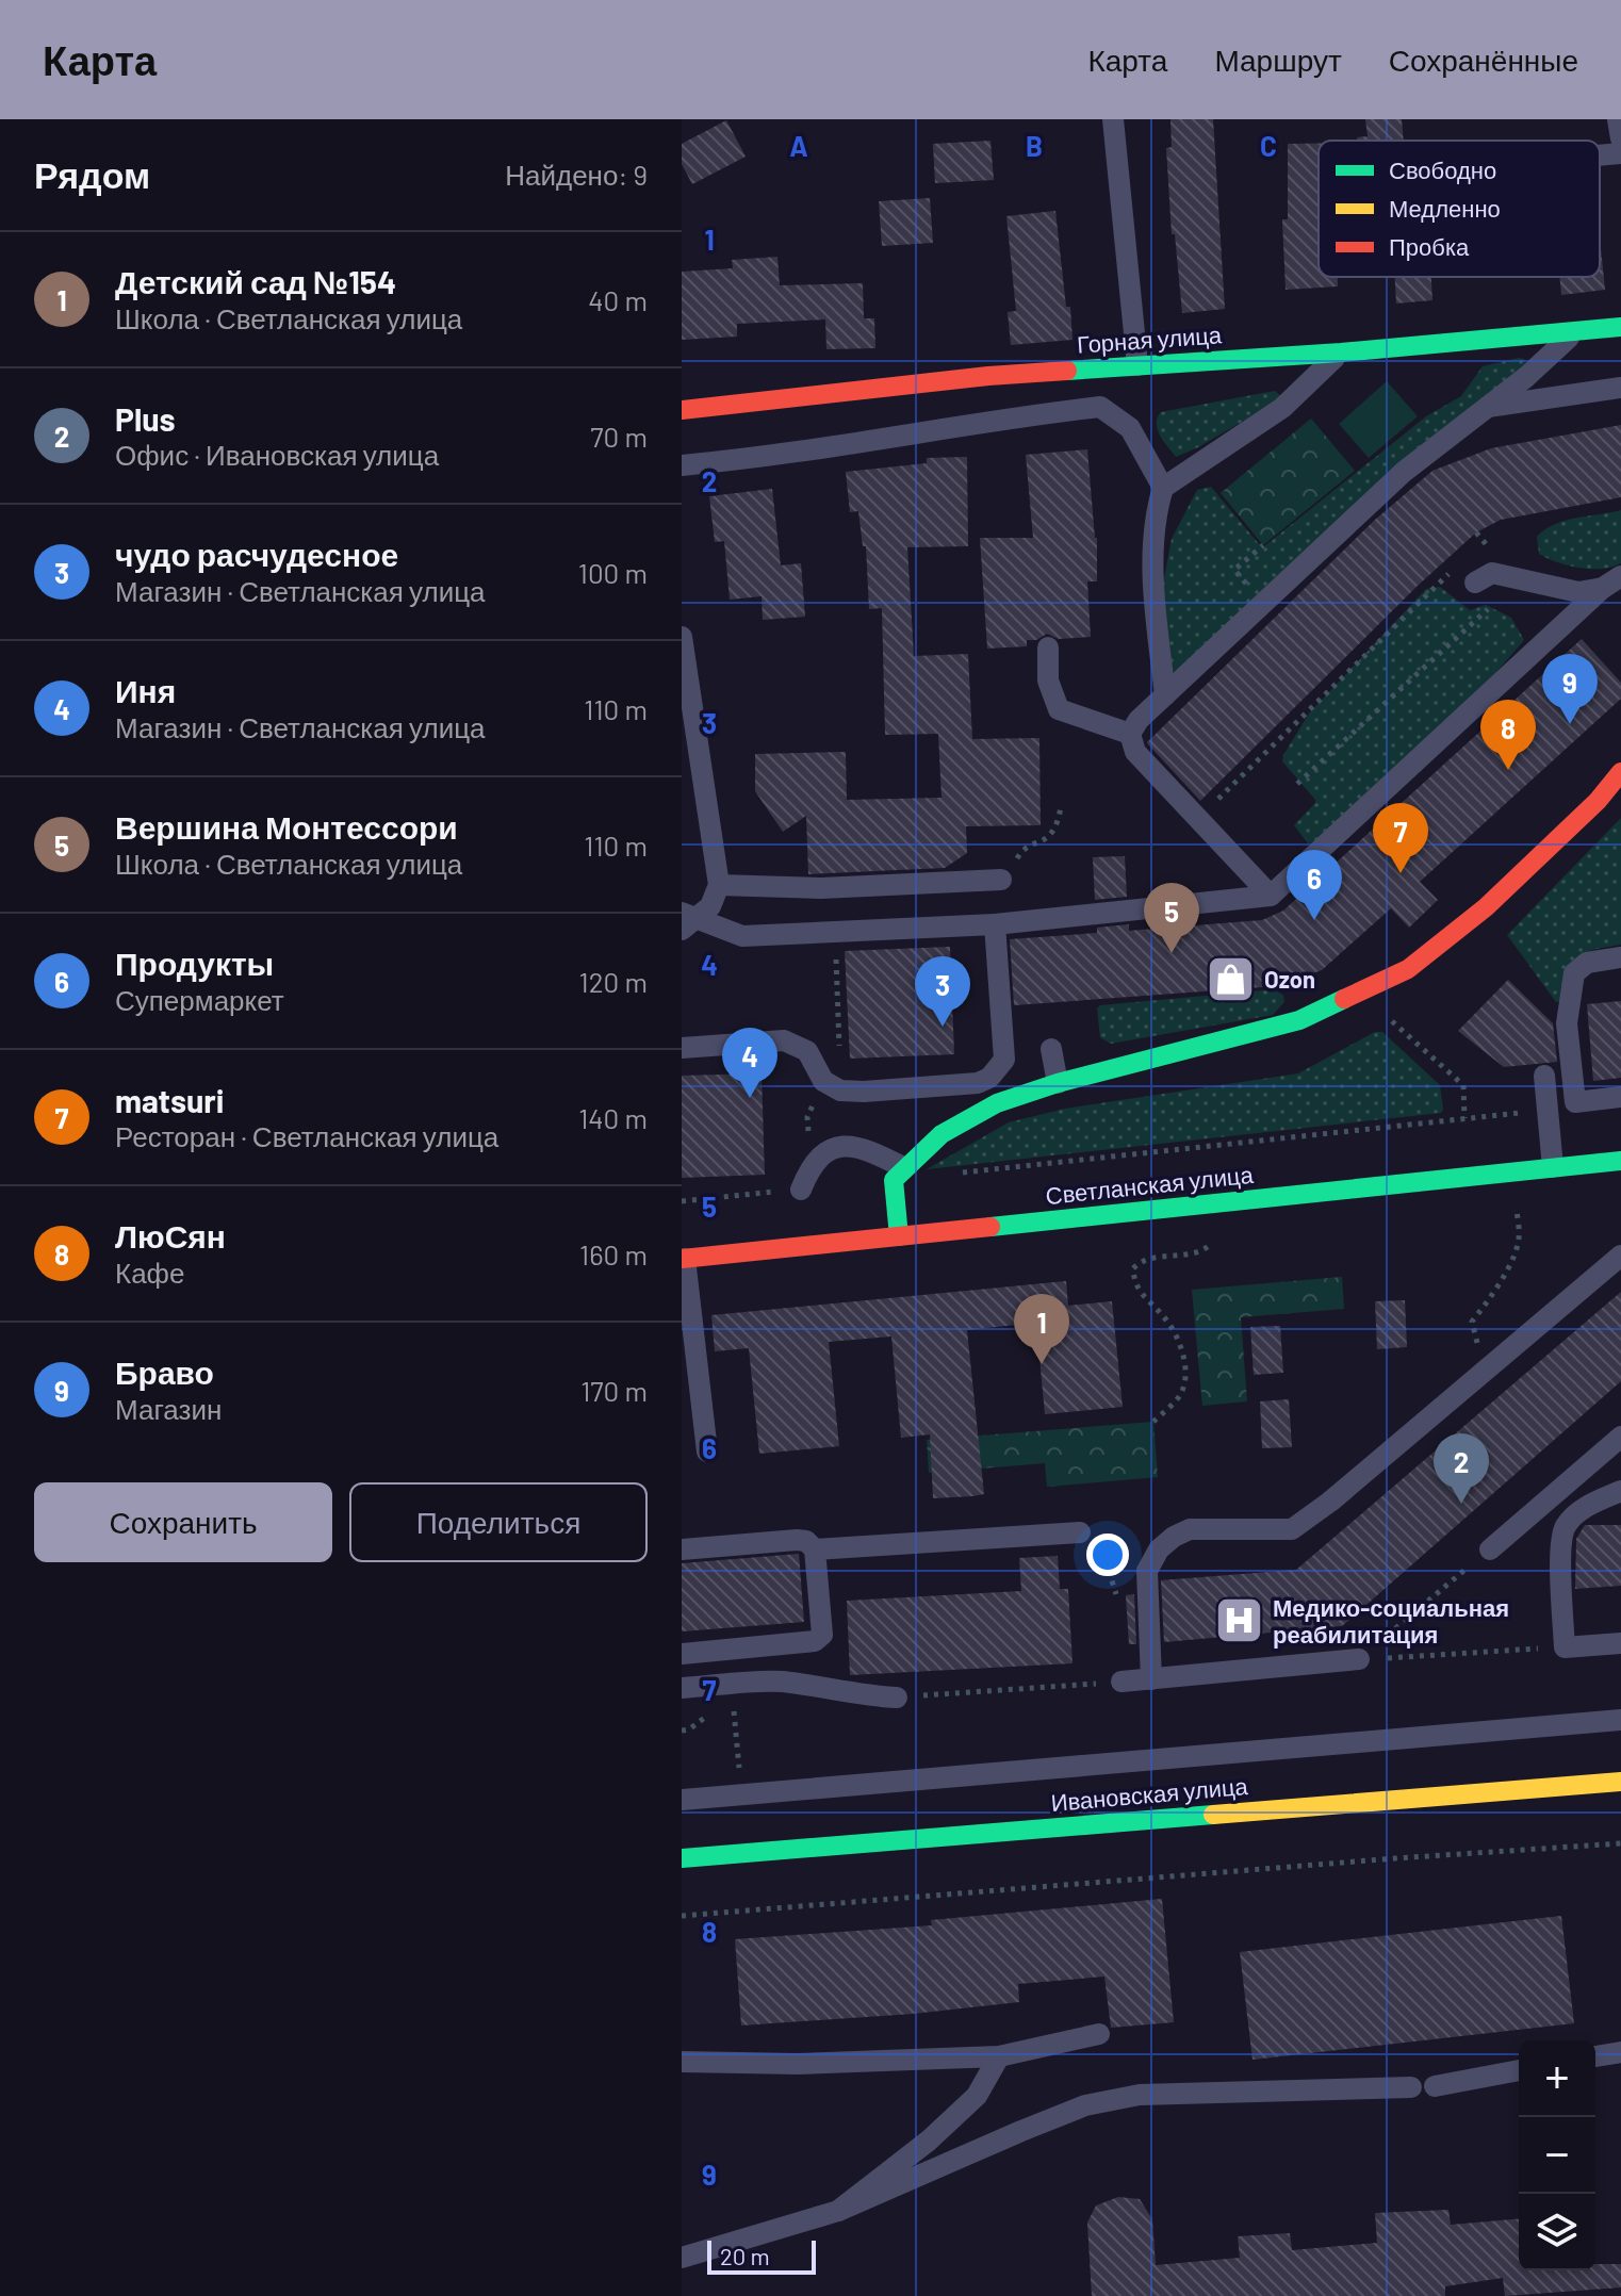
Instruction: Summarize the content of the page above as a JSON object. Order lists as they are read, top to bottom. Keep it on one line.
{"streets":{"main road":["Горная улица","Светланская улица","Ивановская улица"]},"places":{"shop":["Ozon"],"hospital":["Медико-социальная реабилитация"]},"legend":["Свободно","Медленно","Пробка"],"scale_bar":"20 m","page":{"header":"Карта","nav":["Карта","Маршрут","Сохранённые"],"heading":["Рядом","Найдено: 9"],"list":[{"mark":"1","name":"Детский сад №154","note":"Школа · Светланская улица","value":"40 m"},{"mark":"2","name":"Plus","note":"Офис · Ивановская улица","value":"70 m"},{"mark":"3","name":"чудо расчудесное","note":"Магазин · Светланская улица","value":"100 m"},{"mark":"4","name":"Иня","note":"Магазин · Светланская улица","value":"110 m"},{"mark":"5","name":"Вершина Монтессори","note":"Школа · Светланская улица","value":"110 m"},{"mark":"6","name":"Продукты","note":"Супермаркет","value":"120 m"},{"mark":"7","name":"matsuri","note":"Ресторан · Светланская улица","value":"140 m"},{"mark":"8","name":"ЛюСян","note":"Кафе","value":"160 m"},{"mark":"9","name":"Браво","note":"Магазин","value":"170 m"}],"pins":["9","8","7","6","5","3","4","1","2"],"buttons":["Сохранить","Поделиться"],"map_buttons":["+","−"],"scale":"20 m"},"grid":{"columns":["A","B","C"],"rows":["1","2","3","4","5","6","7","8","9"]}}
